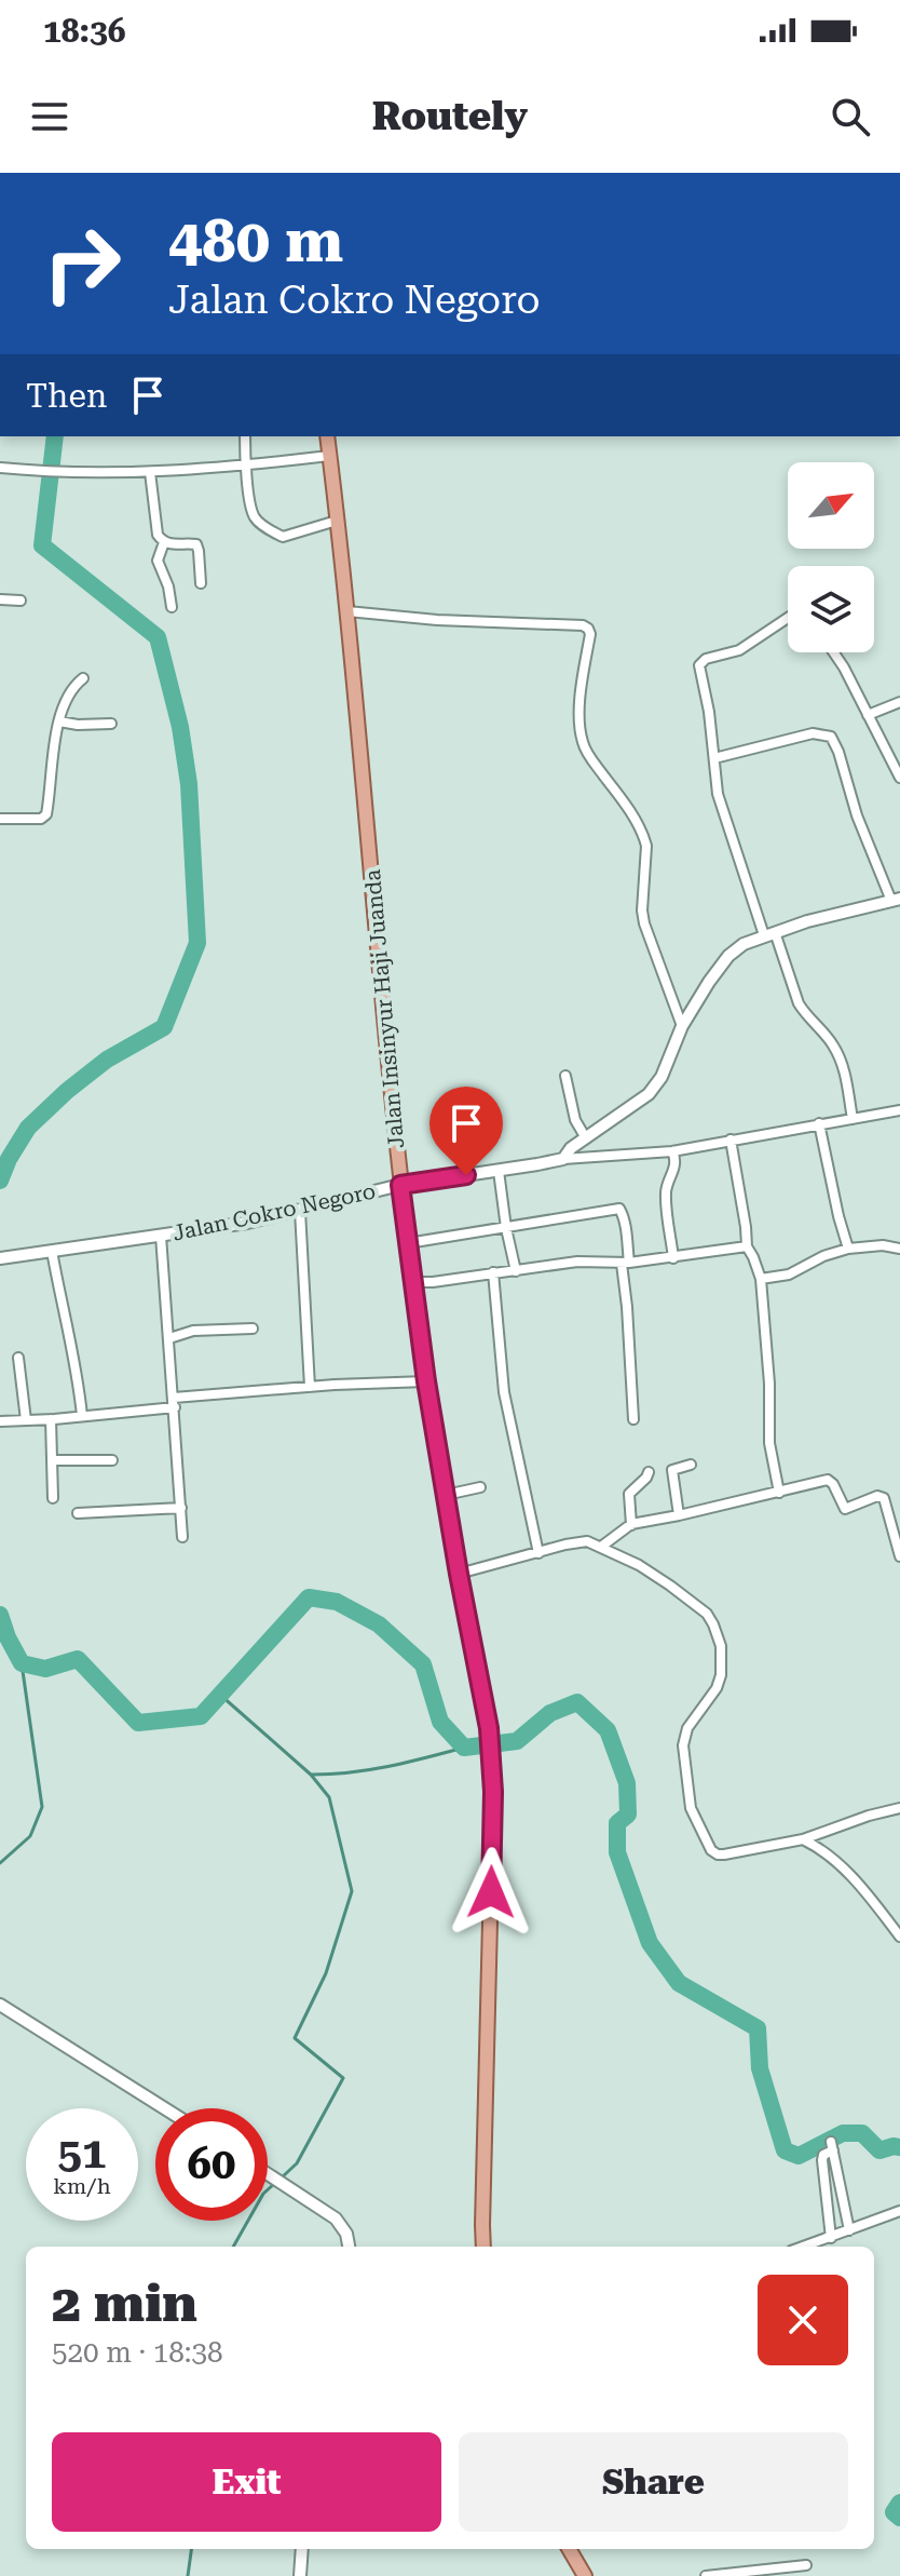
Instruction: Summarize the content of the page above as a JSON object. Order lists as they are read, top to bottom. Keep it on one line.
{"streets":{"main road":["Jalan Insinyur Haji Juanda"],"street":["Jalan Cokro Negoro"]},"crossings":[["Jalan Insinyur Haji Juanda","Jalan Cokro Negoro"]],"north":"top right","page":{"status":"18:36","header":"Routely","turn":["480 m","Jalan Cokro Negoro"],"then":"Then","speed":"51 km/h","limit":"60","heading":["2 min","520 m · 18:38"],"buttons":["Exit","Share"]}}
